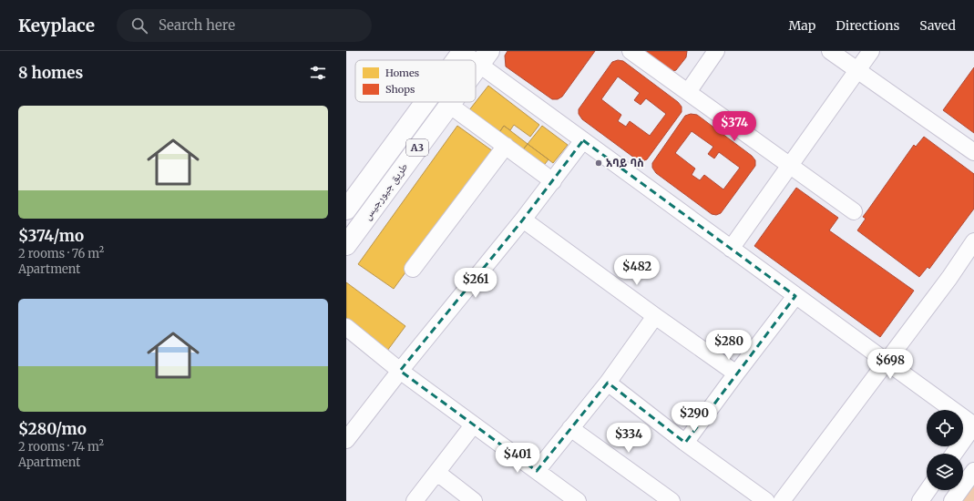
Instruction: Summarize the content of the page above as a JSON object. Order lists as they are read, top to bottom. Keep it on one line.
{"streets":{"highway":["A3","طريق جيورجيس"]},"places":["አባይ ባስ"],"legend":["Homes","Shops"],"page":{"header":"Keyplace","search":"Search here","nav":["Map","Directions","Saved"],"heading":"8 homes","list":[{"name":"$374/mo","note":"2 rooms · 76 m² · Apartment"},{"name":"$280/mo","note":"2 rooms · 74 m² · Apartment"}],"price":["$374","$482","$261","$280","$698","$290","$334","$401"]}}
